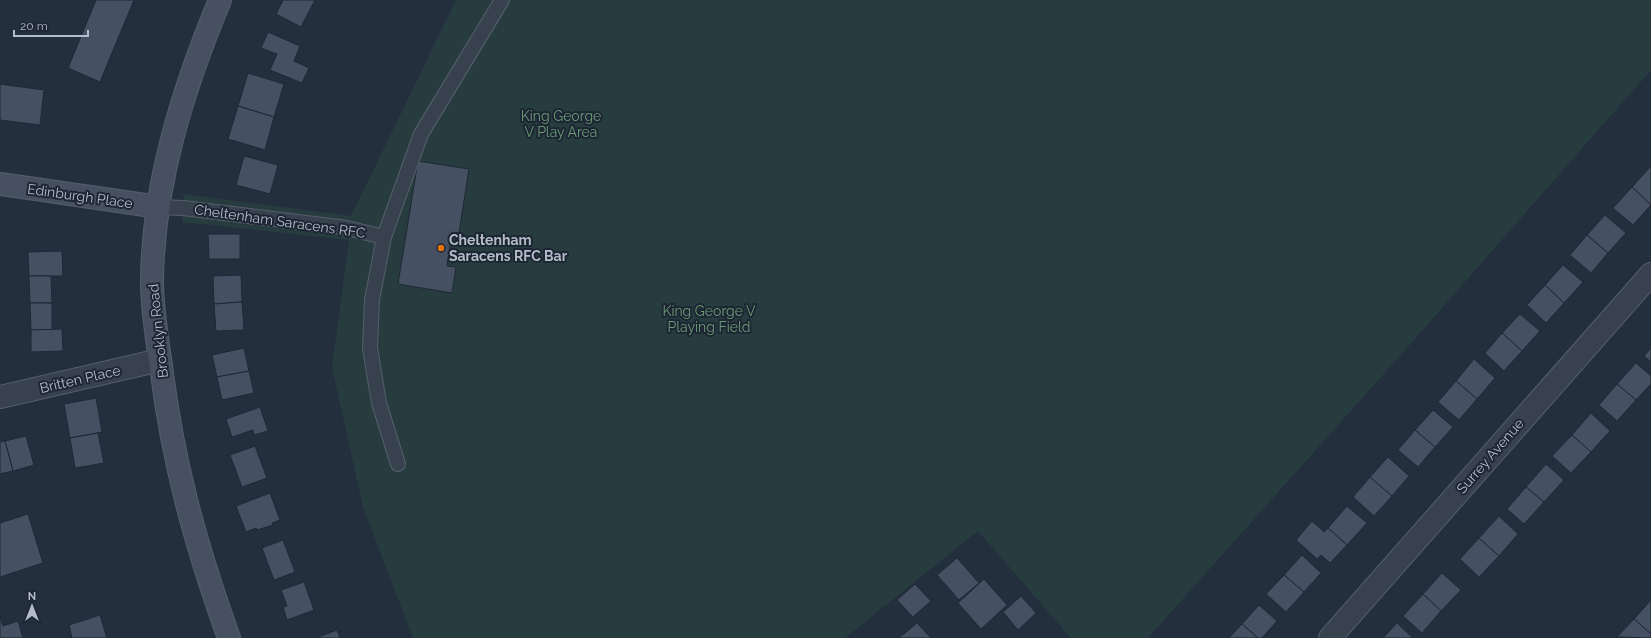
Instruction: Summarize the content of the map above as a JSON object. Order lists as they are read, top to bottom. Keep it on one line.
{"streets":{"street":["Edinburgh Place","Brooklyn Road","Britten Place","Surrey Avenue"],"lane":["Cheltenham Saracens RFC"]},"crossings":[["Edinburgh Place","Cheltenham Saracens RFC"],["Edinburgh Place","Brooklyn Road"],["Cheltenham Saracens RFC","Brooklyn Road"],["Brooklyn Road","Britten Place"]],"parks":["King George V Play Area","King George V Playing Field"],"places":["Cheltenham Saracens RFC Bar"],"scale_bar":"20 m","north":"top"}
